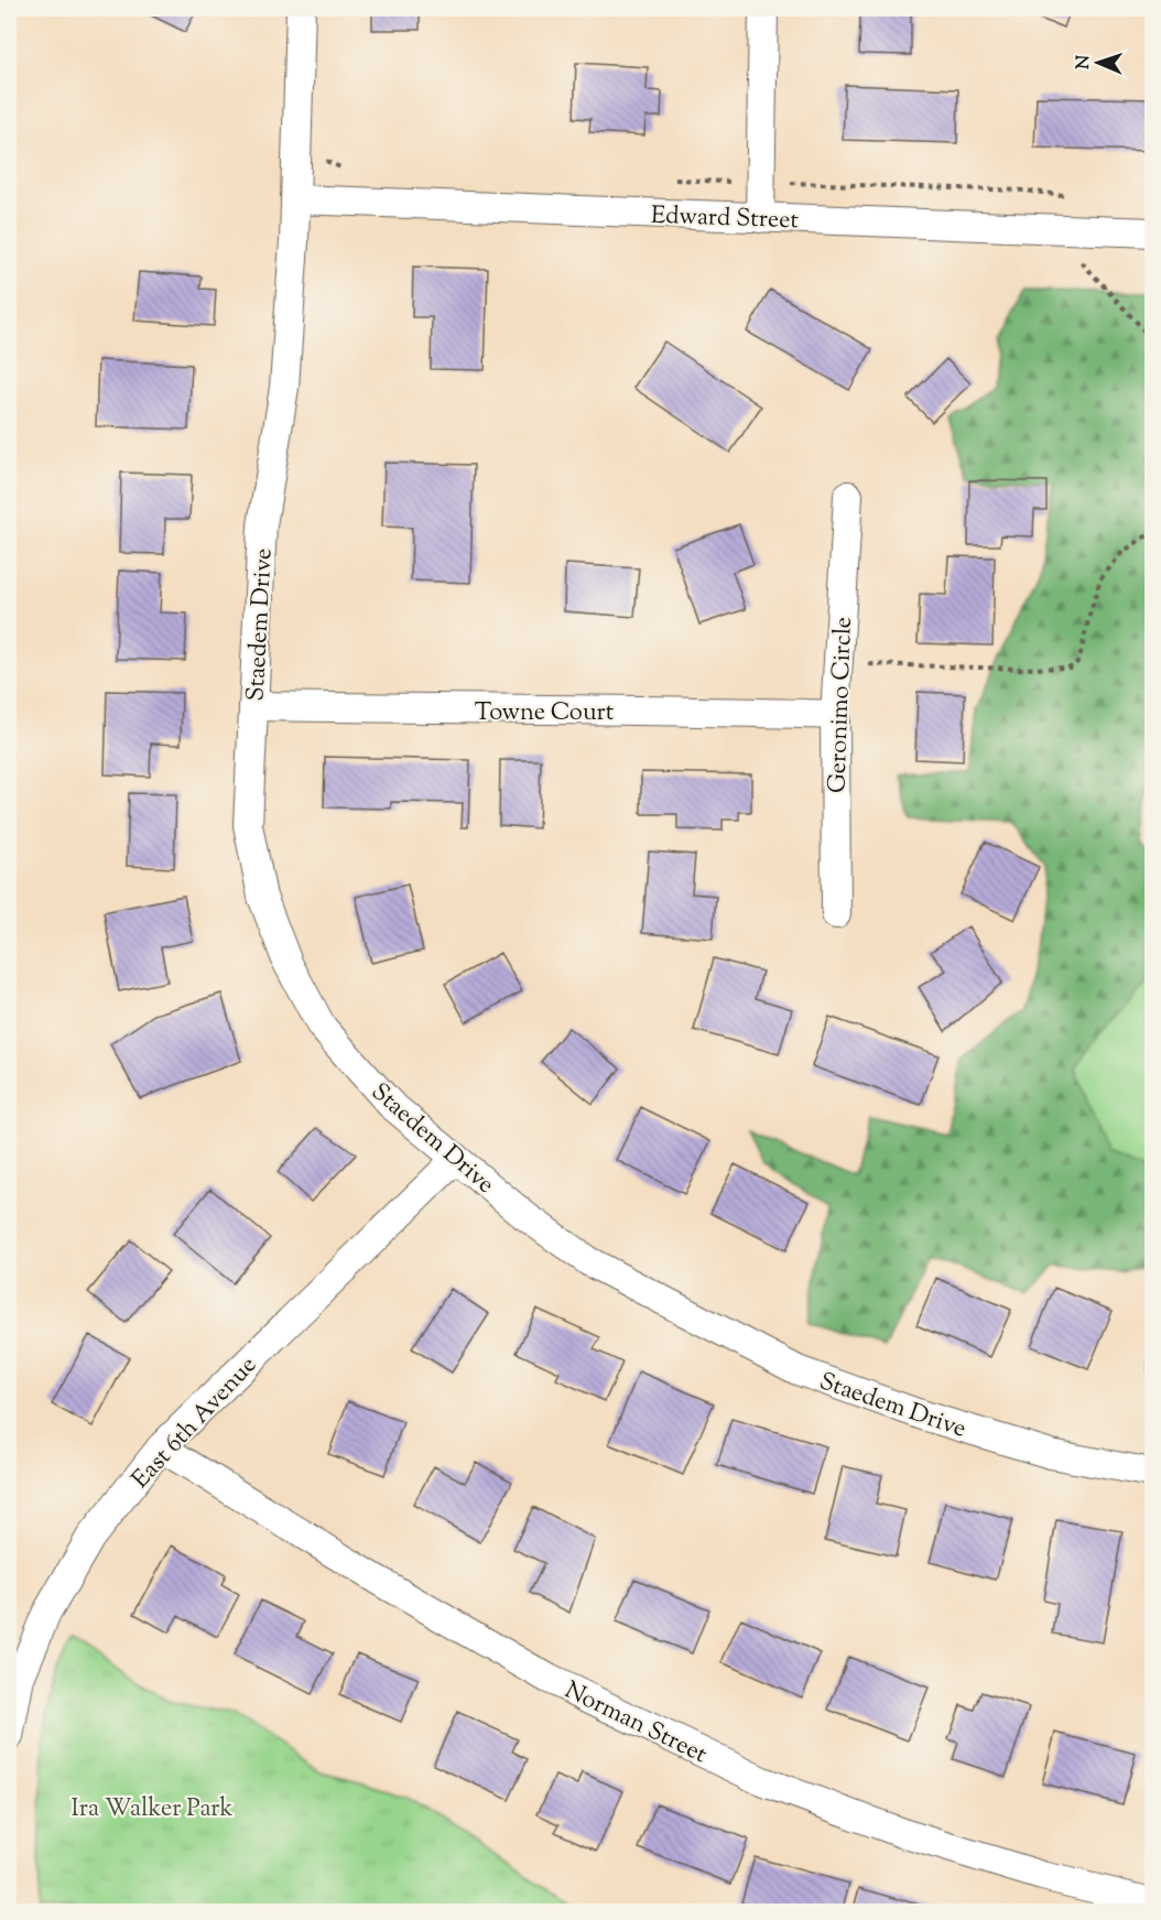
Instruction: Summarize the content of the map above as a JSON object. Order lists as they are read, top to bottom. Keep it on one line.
{"streets":{"street":["Edward Street","Staedem Drive","Geronimo Circle","Towne Court","East 6th Avenue","Norman Street"]},"crossings":[["Edward Street","Staedem Drive"],["Staedem Drive","Towne Court"],["Staedem Drive","East 6th Avenue"],["Geronimo Circle","Towne Court"],["East 6th Avenue","Norman Street"]],"parks":["Ira Walker Park"],"north":"left"}
